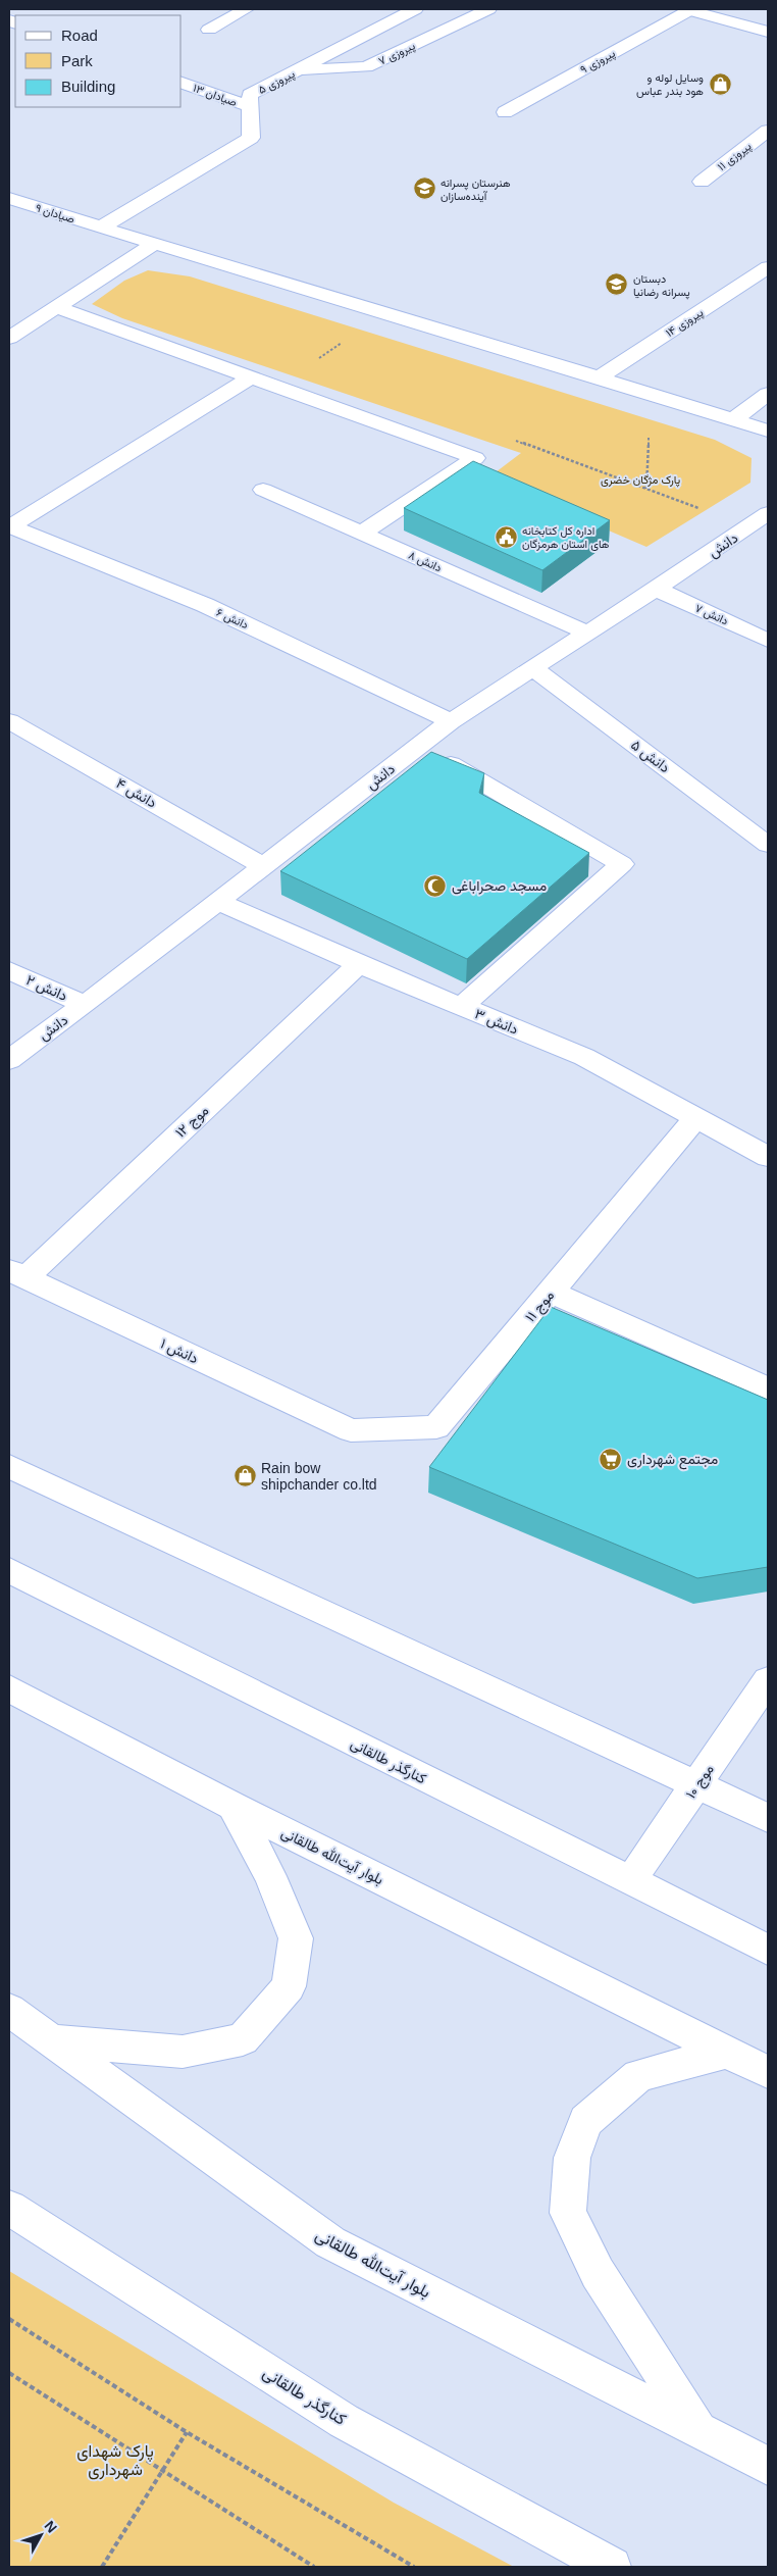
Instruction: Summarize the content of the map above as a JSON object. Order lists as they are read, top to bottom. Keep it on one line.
{"streets":{"street":["پیروزی ۷","پیروزی ۹","پیروزی ۵","صیادان ۱۳","پیروزی ۱۱","صیادان ۹","پیروزی ۱۴","دانش","دانش ۸","دانش ۷","دانش ۶","دانش ۵","دانش ۴","دانش ۲","دانش ۳","موج ۱۲","موج ۱۱","دانش ۱","کنارگذر طالقانی","موج ۱۰","بلوار آیت‌الله طالقانی"]},"crossings":[["پیروزی ۷","پیروزی ۵"],["پیروزی ۵","صیادان ۱۳"],["پیروزی ۵","صیادان ۹"],["صیادان ۹","پیروزی ۱۴"],["دانش","دانش ۸"],["دانش","دانش ۷"],["دانش","دانش ۶"],["دانش","دانش ۵"],["دانش","دانش ۴"],["دانش","دانش ۲"],["دانش","دانش ۳"],["دانش ۳","موج ۱۲"],["دانش ۳","موج ۱۱"],["موج ۱۲","دانش ۱"],["موج ۱۱","دانش ۱"],["کنارگذر طالقانی","موج ۱۰"]],"parks":["پارک مژگان خضری","پارک شهدای شهرداری"],"places":{"shop":["وسایل لوله و هود بندر عباس","Rain bow shipchander co.ltd"],"school or university":["هنرستان پسرانه آینده‌سازان","دبستان پسرانه رضانیا"],"public building":["اداره کل کتابخانه های استان هرمزگان"],"mosque":["مسجد صحراباغی"],"supermarket":["مجتمع شهرداری"]},"legend":["Road","Park","Building"],"north":"top right"}
